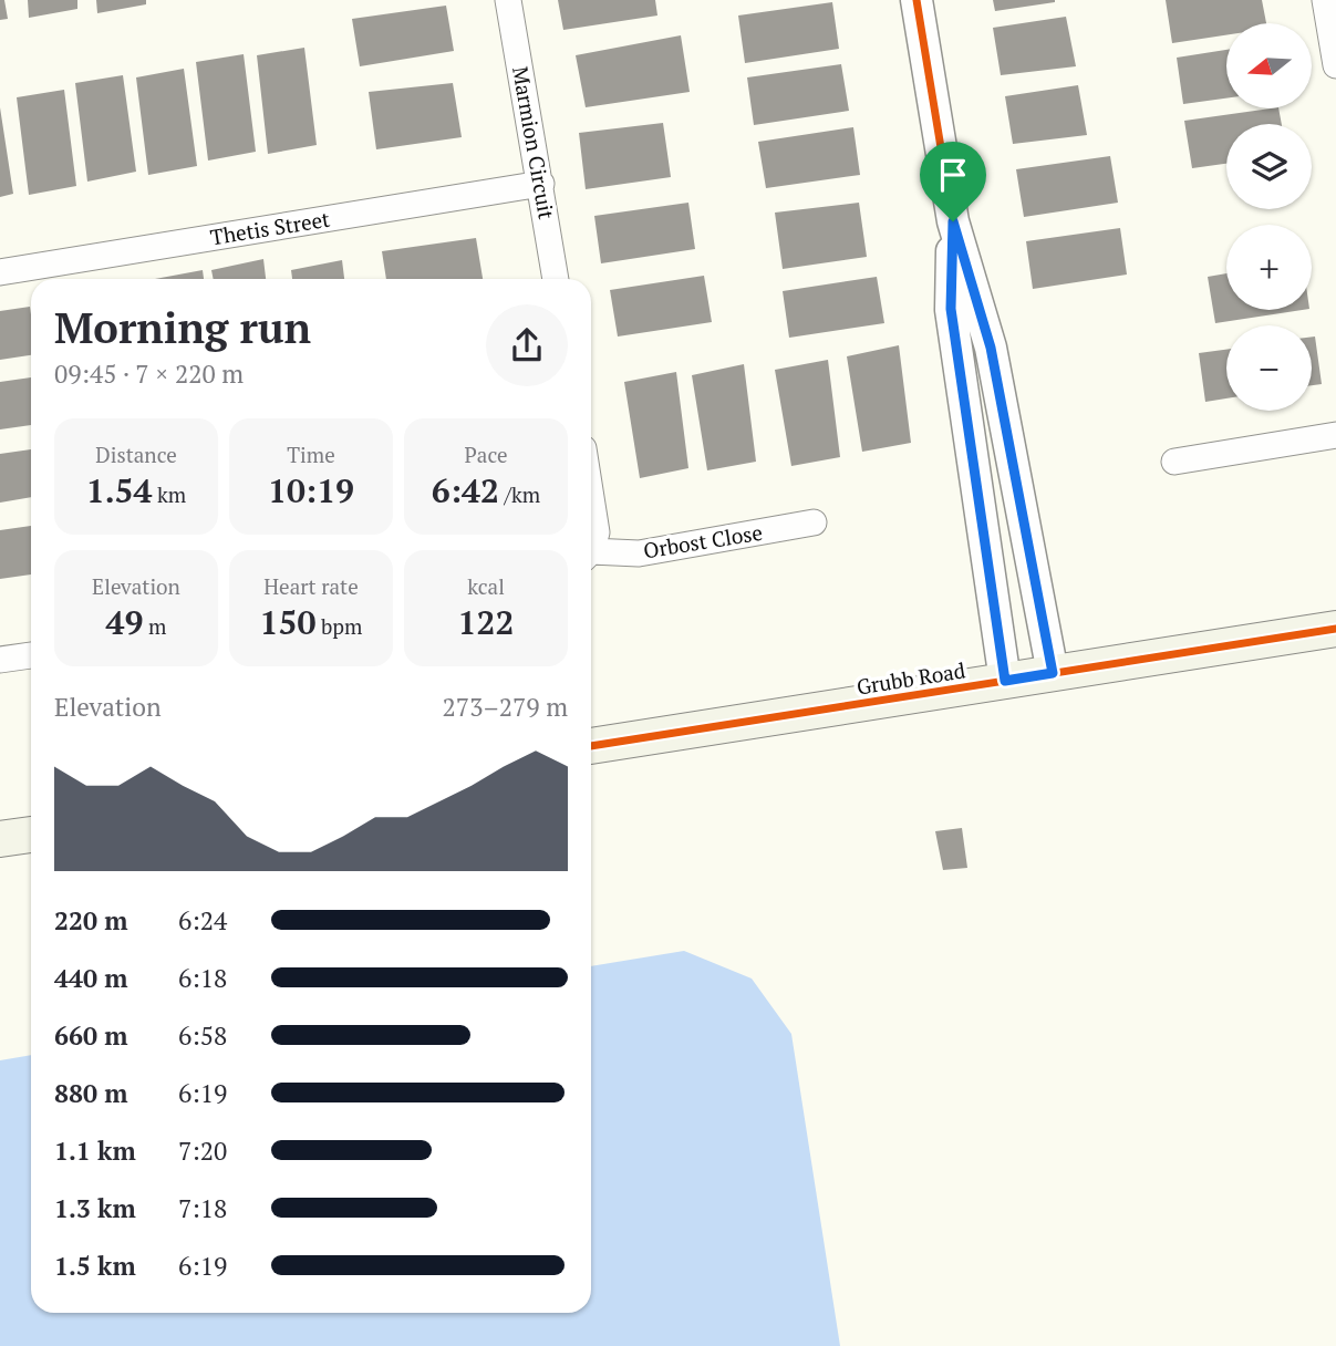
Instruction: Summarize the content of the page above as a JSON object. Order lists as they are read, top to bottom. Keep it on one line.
{"streets":{"main road":["Grubb Road"],"street":["Marmion Circuit","Thetis Street","Orbost Close"]},"crossings":[["Marmion Circuit","Thetis Street"]],"north":"left","page":{"map_buttons":["+","−"],"heading":["Morning run","09:45 · 7 × 220 m"],"stats":[["Distance","1.54 km"],["Time","10:19"],["Pace","6:42 /km"],["Elevation","49 m"],["Heart rate","150 bpm"],["kcal","122"]],"chart":["Elevation","273–279 m"],"list":[{"name":"220 m","note":"6:24"},{"name":"440 m","note":"6:18"},{"name":"660 m","note":"6:58"},{"name":"880 m","note":"6:19"},{"name":"1.1 km","note":"7:20"},{"name":"1.3 km","note":"7:18"},{"name":"1.5 km","note":"6:19"}]}}
